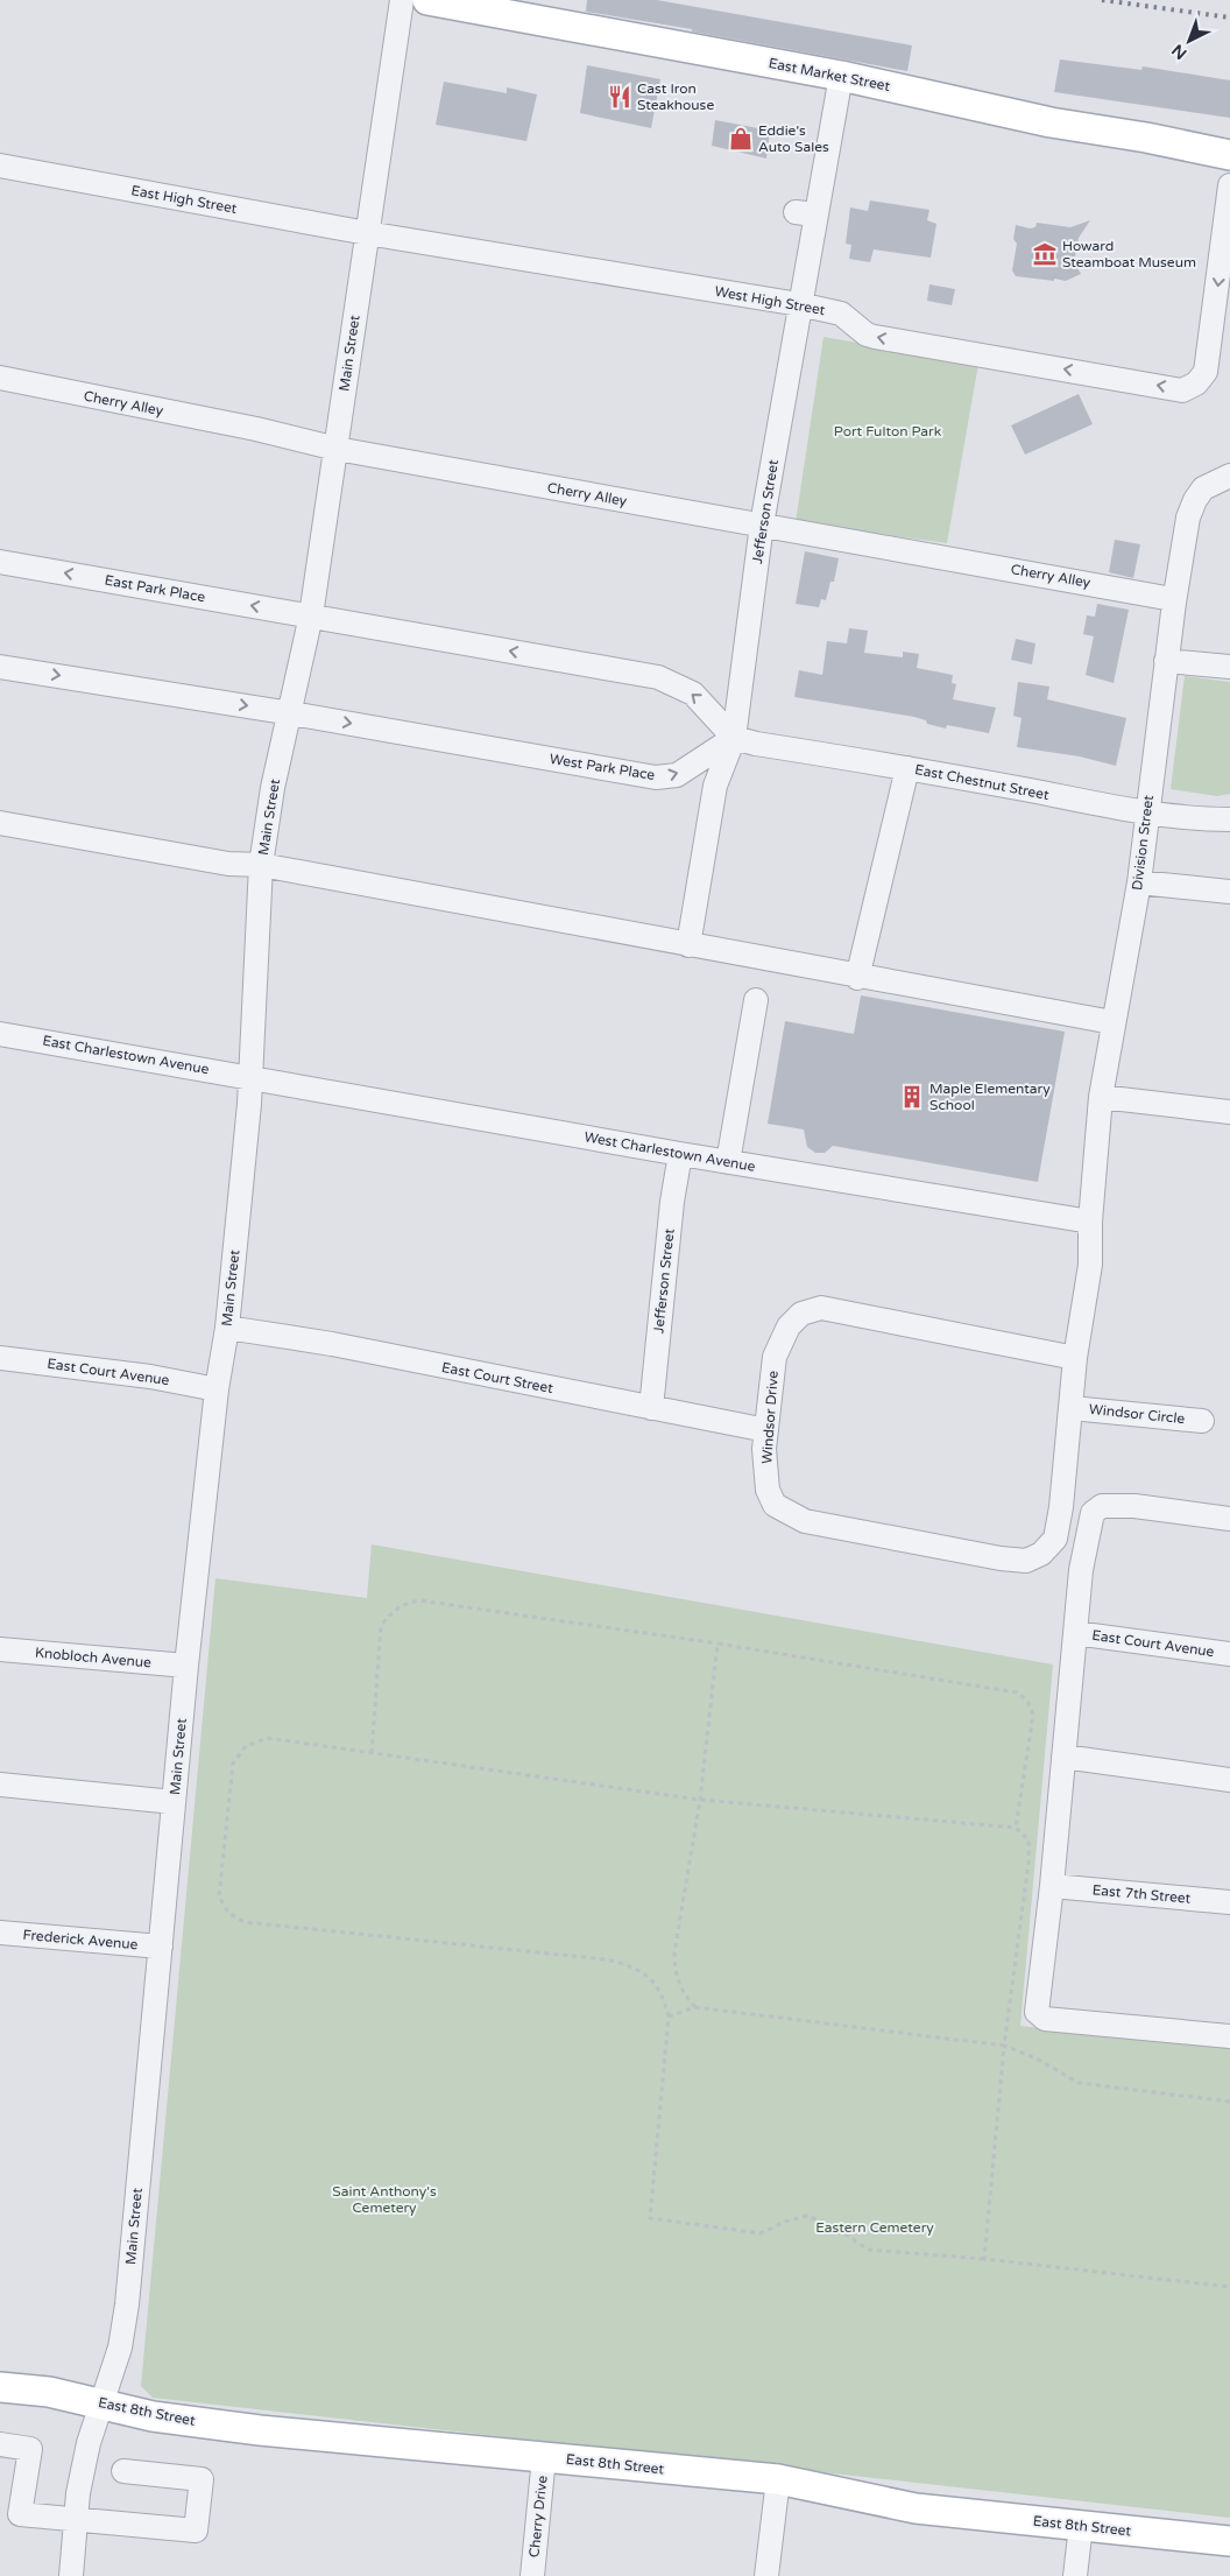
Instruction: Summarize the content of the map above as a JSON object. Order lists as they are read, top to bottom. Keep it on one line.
{"streets":{"main road":["East Market Street","East 8th Street"],"street":["East High Street","West High Street","Main Street","Cherry Alley","Jefferson Street","East Park Place","West Park Place","East Chestnut Street","Division Street","East Charlestown Avenue","West Charlestown Avenue","East Court Avenue","East Court Street","Windsor Circle","Windsor Drive","Knobloch Avenue","East 7th Street","Frederick Avenue","Cherry Drive"]},"crossings":[["East Market Street","Jefferson Street"],["East High Street","West High Street"],["East High Street","Main Street"],["West High Street","Main Street"],["West High Street","Jefferson Street"],["Main Street","Cherry Alley"],["Main Street","East Park Place"],["Main Street","West Park Place"],["Main Street","East Charlestown Avenue"],["Main Street","West Charlestown Avenue"],["Main Street","East Court Avenue"],["Main Street","East Court Street"],["Main Street","Knobloch Avenue"],["Main Street","Frederick Avenue"],["Main Street","East 8th Street"],["Cherry Alley","Jefferson Street"],["Cherry Alley","Division Street"],["Jefferson Street","West Park Place"],["Jefferson Street","East Chestnut Street"],["Jefferson Street","West Charlestown Avenue"],["Jefferson Street","East Court Street"],["West Park Place","East Chestnut Street"],["East Chestnut Street","Division Street"],["Division Street","West Charlestown Avenue"],["Division Street","Windsor Drive"],["East Charlestown Avenue","West Charlestown Avenue"],["West Charlestown Avenue","Windsor Drive"],["East Court Street","Windsor Drive"],["Windsor Circle","Windsor Drive"],["East 8th Street","Cherry Drive"]],"parks":["Port Fulton Park","Saint Anthony's Cemetery","Eastern Cemetery"],"places":{"restaurant":["Cast Iron Steakhouse"],"shop":["Eddie's Auto Sales"],"museum":["Howard Steamboat Museum"],"building":["Maple Elementary School"]},"north":"bottom left"}
